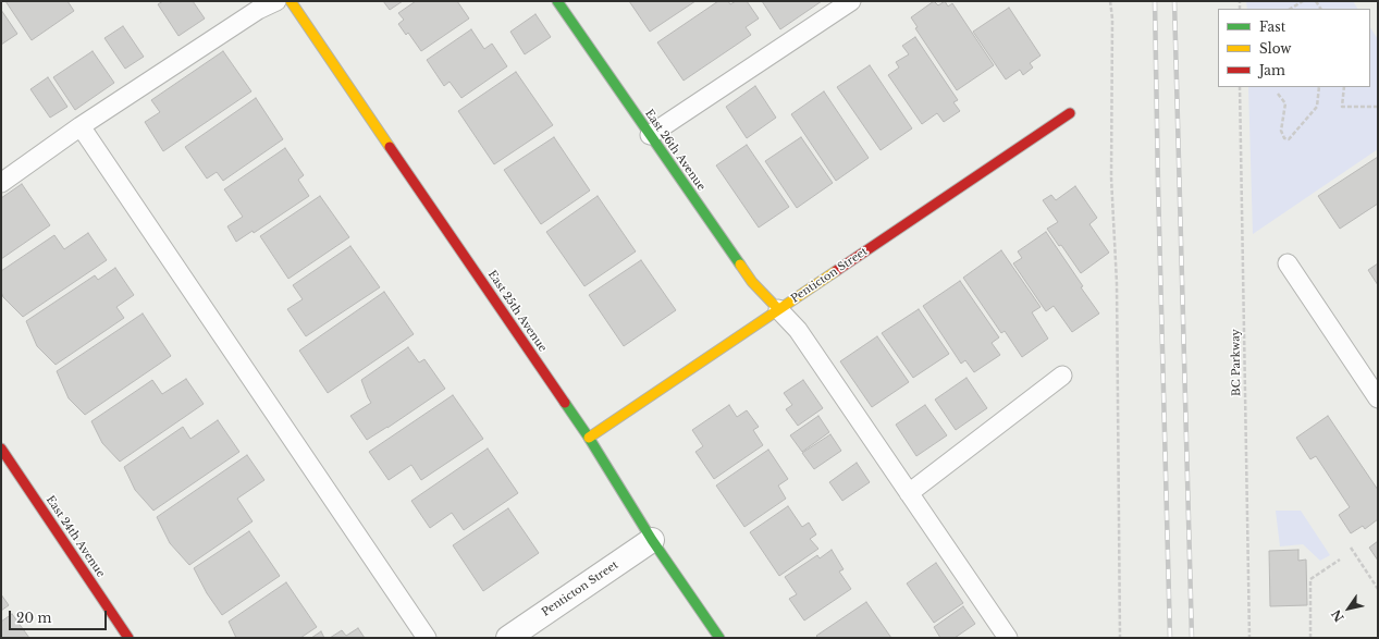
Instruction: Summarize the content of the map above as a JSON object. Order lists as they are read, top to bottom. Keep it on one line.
{"streets":{"street":["East 26th Avenue","Penticton Street","East 25th Avenue","East 24th Avenue"],"path":["BC Parkway"]},"crossings":[["East 26th Avenue","Penticton Street"],["Penticton Street","East 25th Avenue"]],"legend":["Fast","Slow","Jam"],"scale_bar":"20 m","north":"bottom left"}
